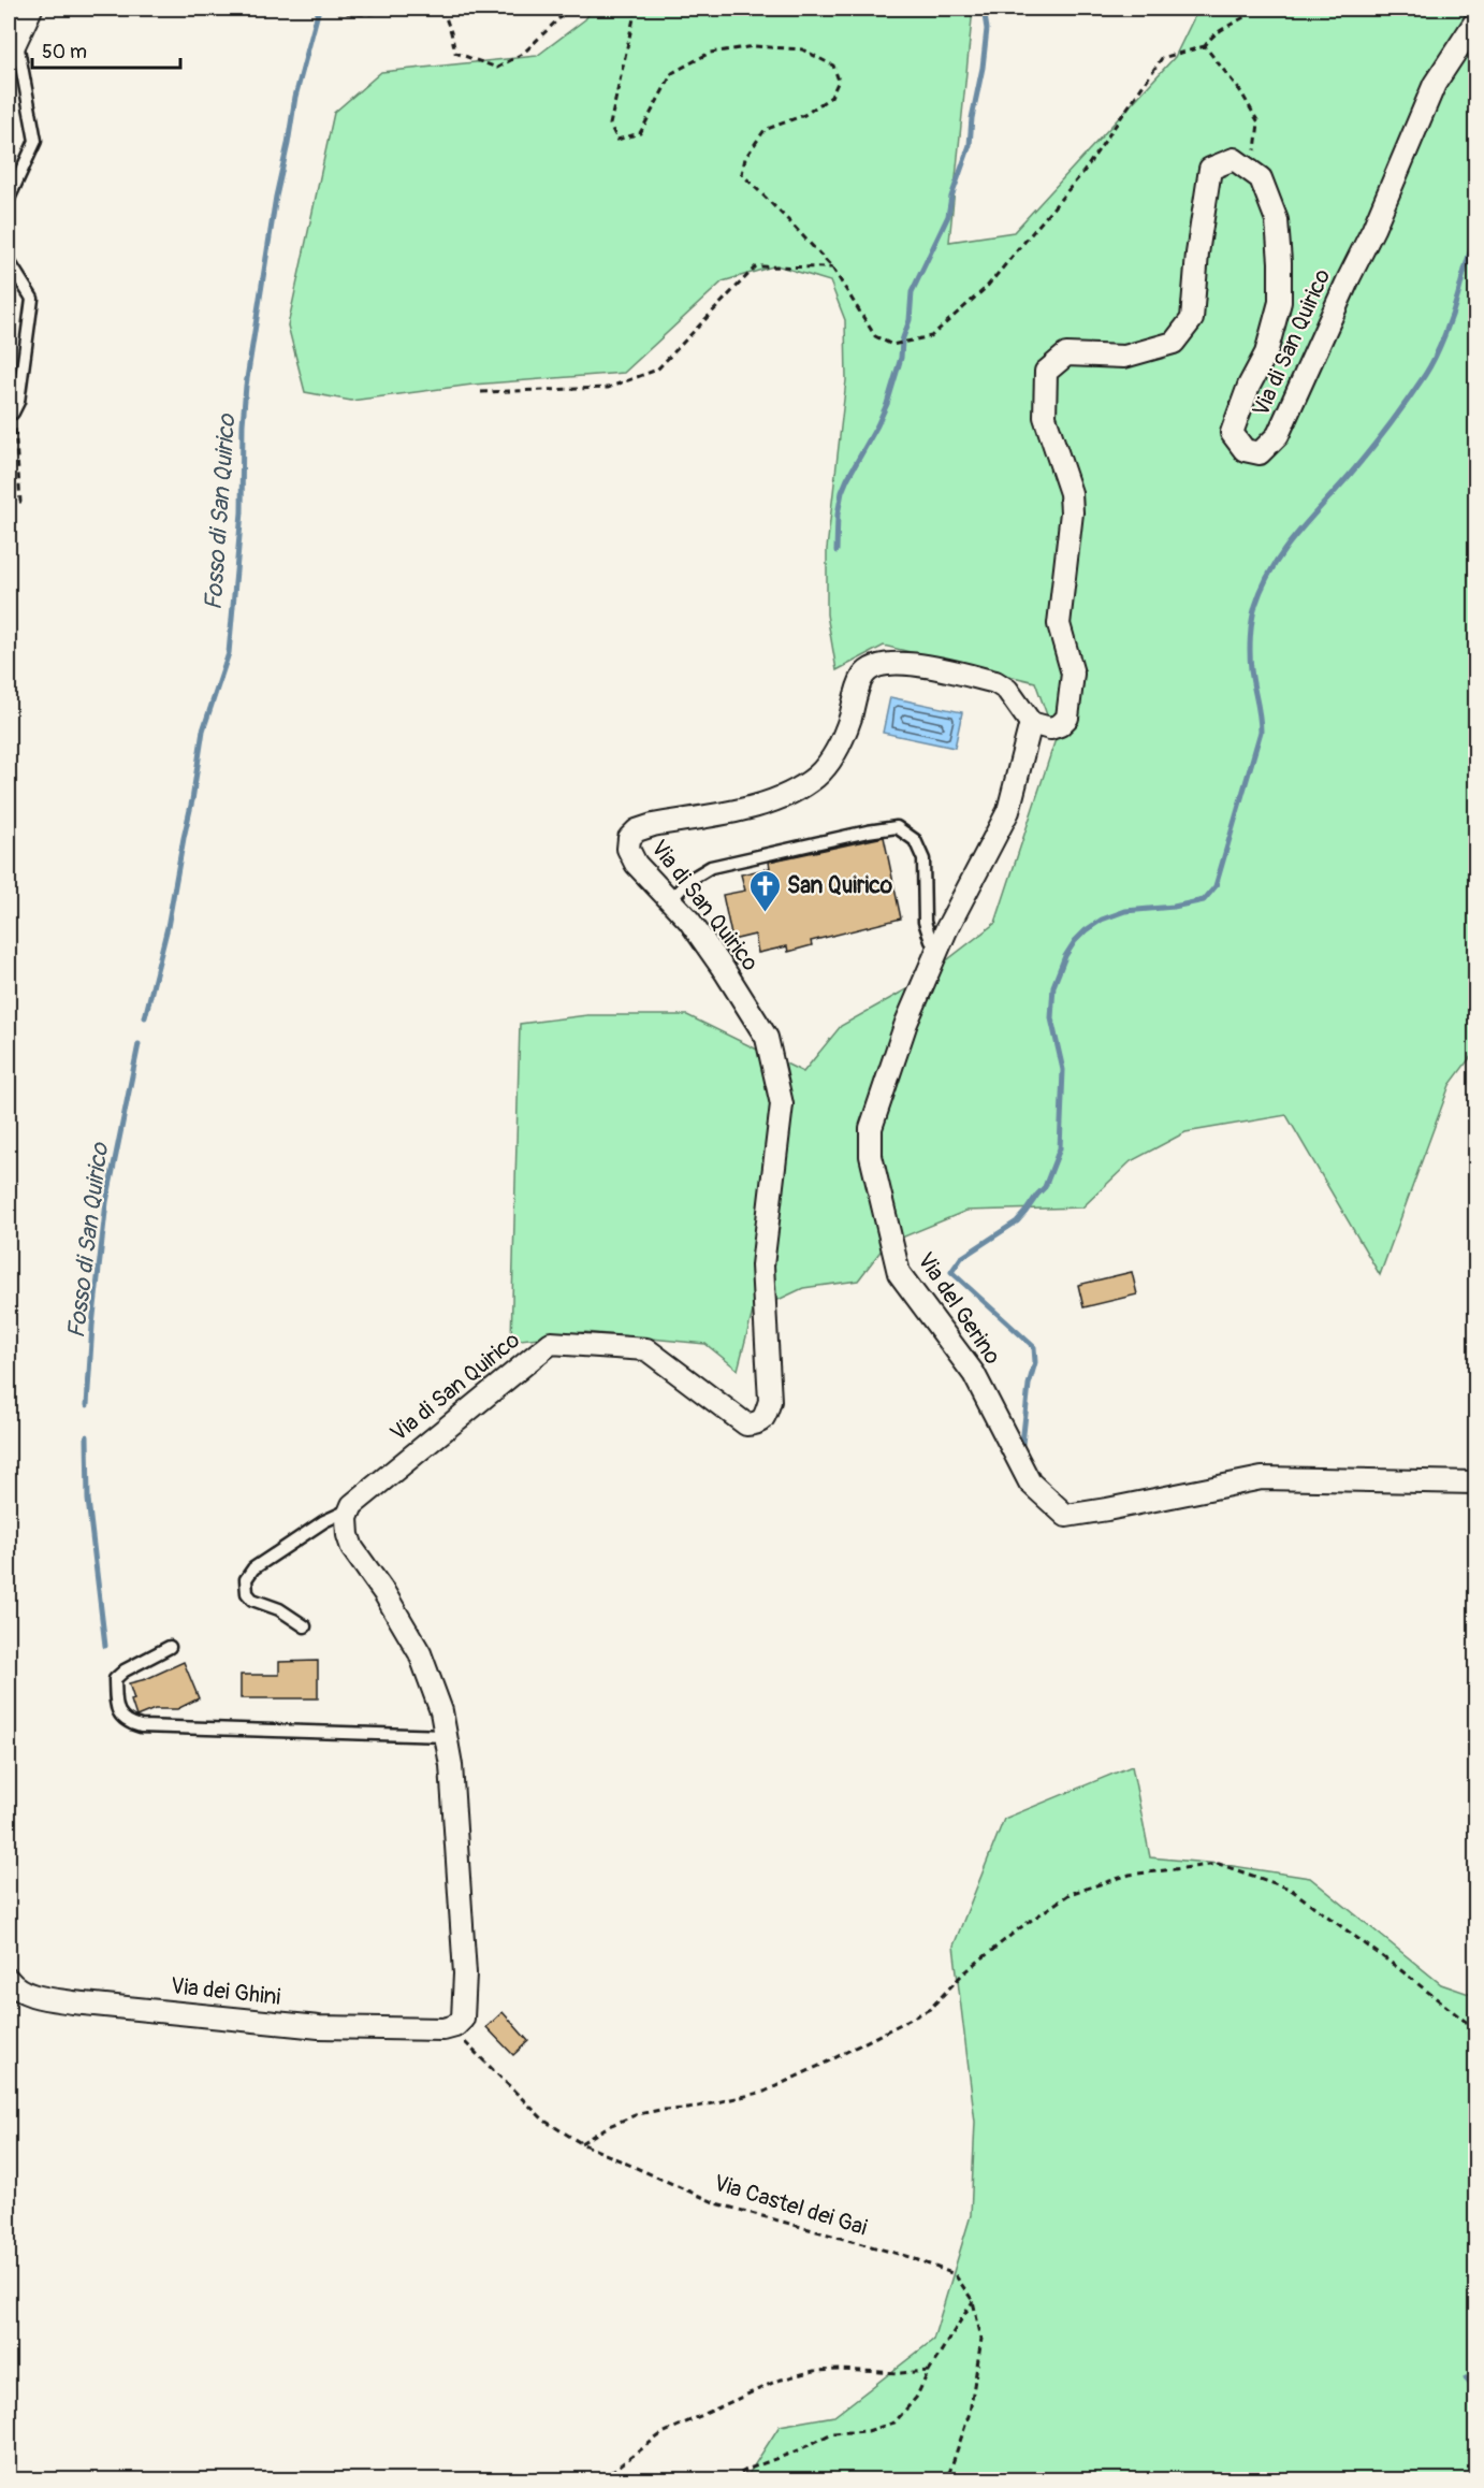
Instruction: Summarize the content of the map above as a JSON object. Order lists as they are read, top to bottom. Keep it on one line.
{"streets":{"street":["Via di San Quirico","Via del Gerino","Via dei Ghini"],"path":["Via Castel dei Gai"]},"crossings":[["Via di San Quirico","Via del Gerino"],["Via dei Ghini","Via Castel dei Gai"]],"water":["Fosso di San Quirico"],"places":{"church":["San Quirico"]},"scale_bar":"50 m"}
